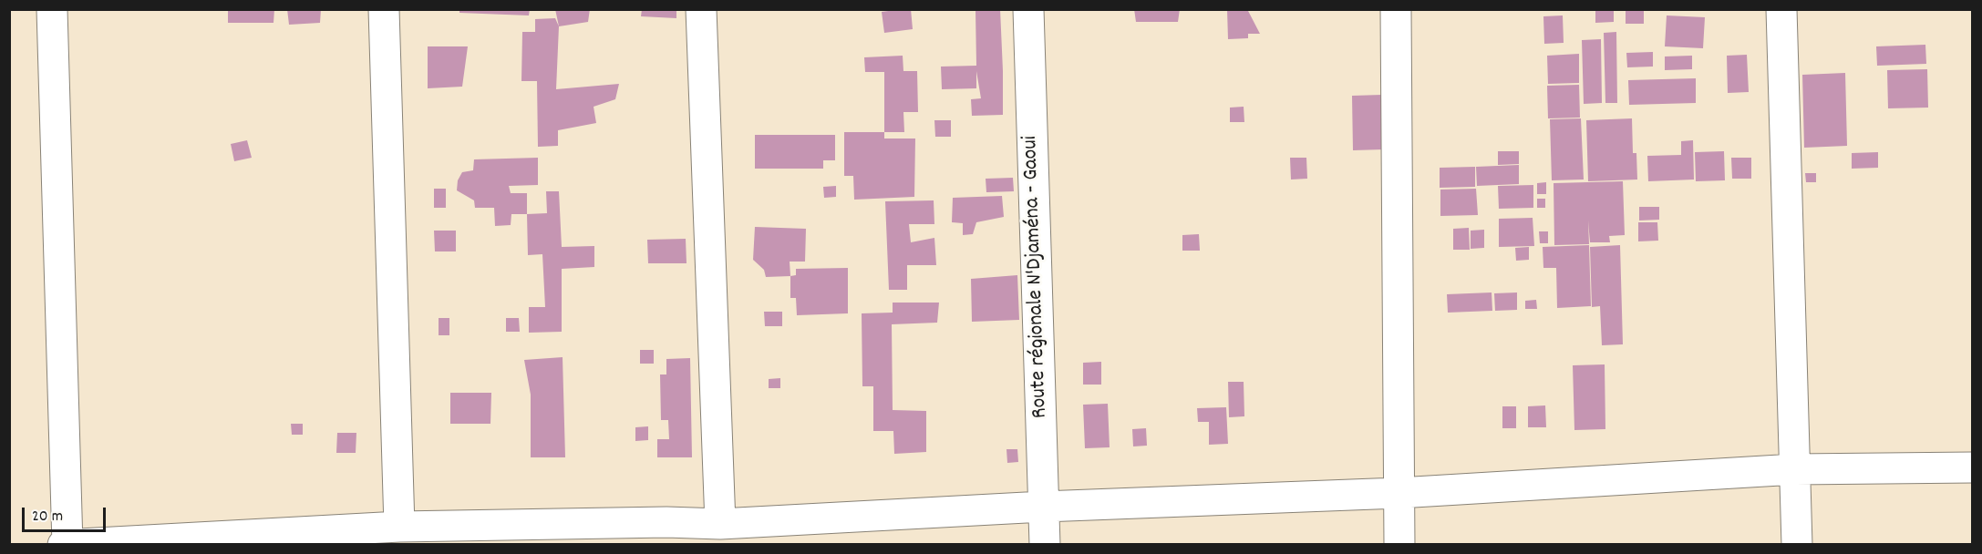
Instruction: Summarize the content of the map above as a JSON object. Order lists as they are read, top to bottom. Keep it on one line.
{"streets":{"street":["Route régionale N'Djaména - Gaoui"]},"scale_bar":"20 m"}
